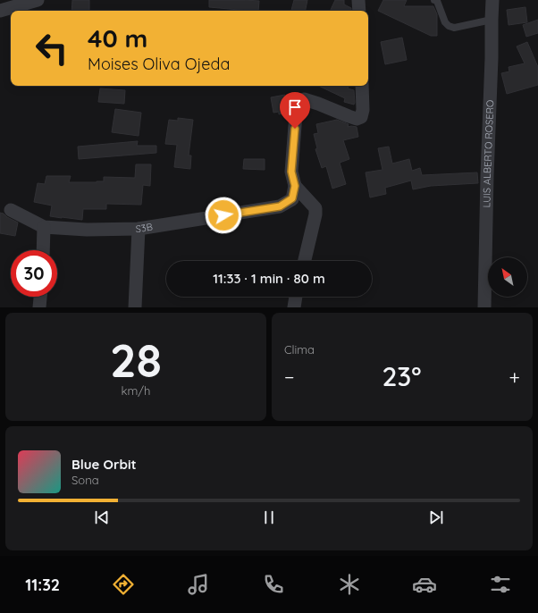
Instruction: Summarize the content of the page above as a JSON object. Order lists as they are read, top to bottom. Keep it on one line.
{"streets":{"street":["LUIS ALBERTO ROSERO","S3B"]},"north":"top left","page":{"turn":["40 m","Moises Oliva Ojeda"],"limit":"30","trip":"11:33 · 1 min · 80 m","tile":[["28","km/h"],"Clima"],"heat":["−","23°","+"],"song":["Blue Orbit","Sona"],"tabs":"11:32"}}
